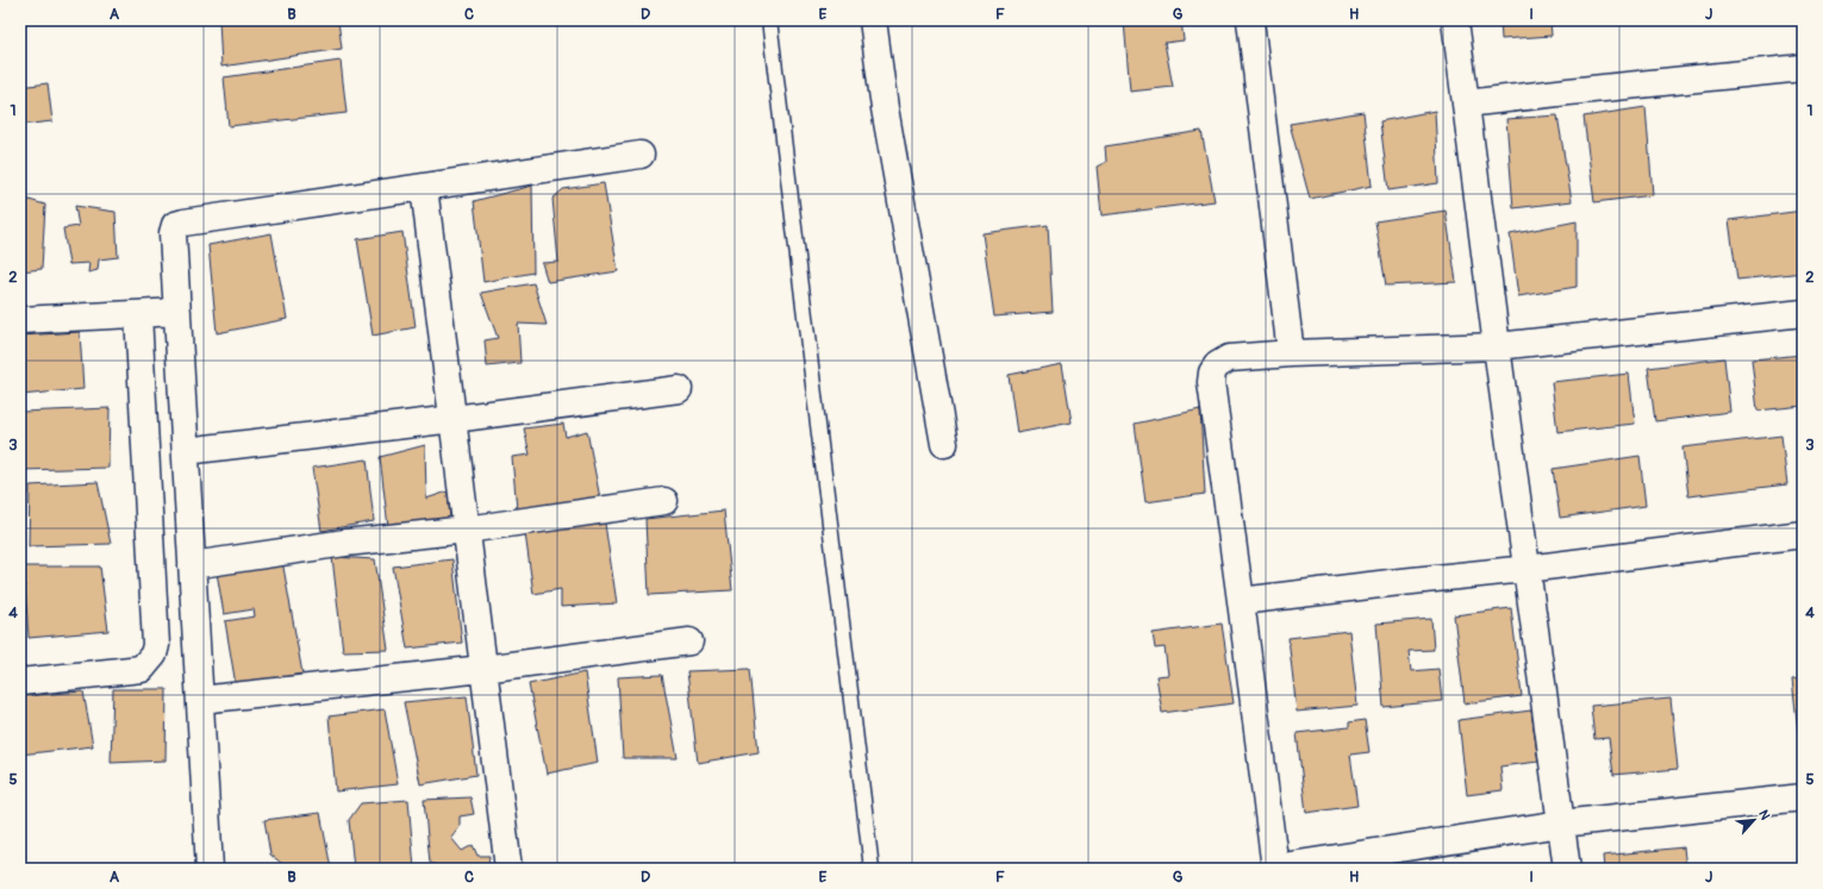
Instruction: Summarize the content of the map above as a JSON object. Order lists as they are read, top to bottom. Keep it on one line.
{"north":"top right","grid":{"columns":["A","B","C","D","E","F","G","H","I","J"],"rows":["1","2","3","4","5"]}}
